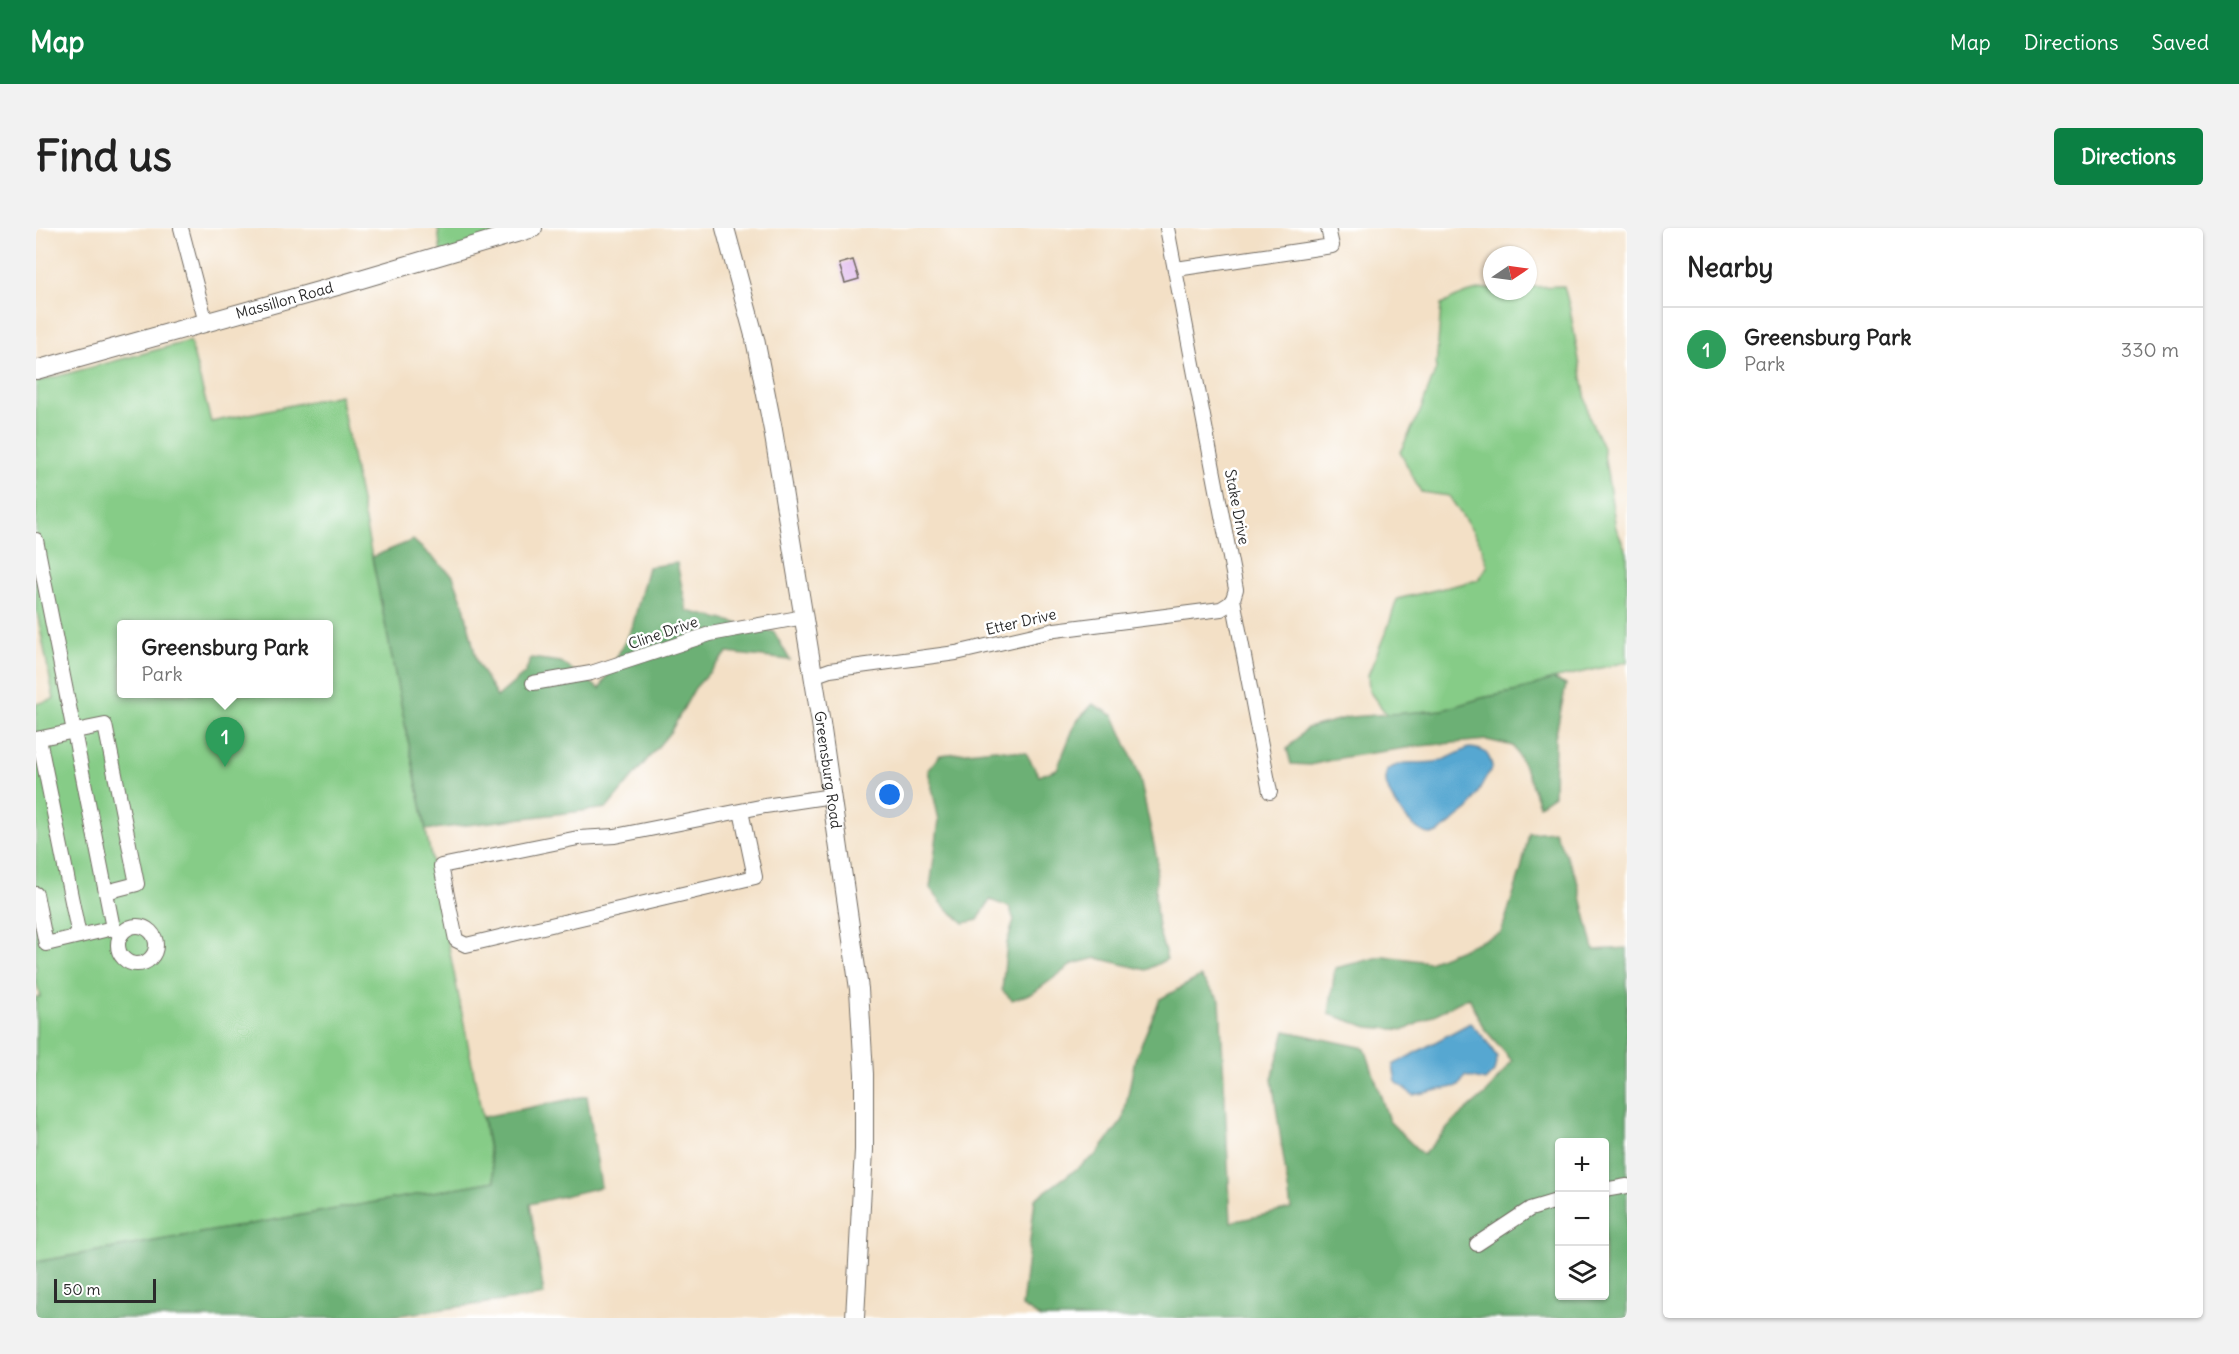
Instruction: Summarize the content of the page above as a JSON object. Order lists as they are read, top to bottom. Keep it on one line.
{"streets":{"main road":["Massillon Road","Greensburg Road"],"street":["Stake Drive","Etter Drive","Cline Drive"]},"crossings":[["Stake Drive","Etter Drive"],["Etter Drive","Greensburg Road"],["Cline Drive","Greensburg Road"]],"scale_bar":"50 m","north":"right","page":{"header":"Map","nav":["Map","Directions","Saved"],"buttons":"Directions","title":"Find us","heading":"Nearby","list":[{"mark":"1","name":"Greensburg Park","note":"Park","value":"330 m"}],"popup":["Greensburg Park","Park"],"pins":"1","map_buttons":["+","−"],"scale":"50 m"}}
